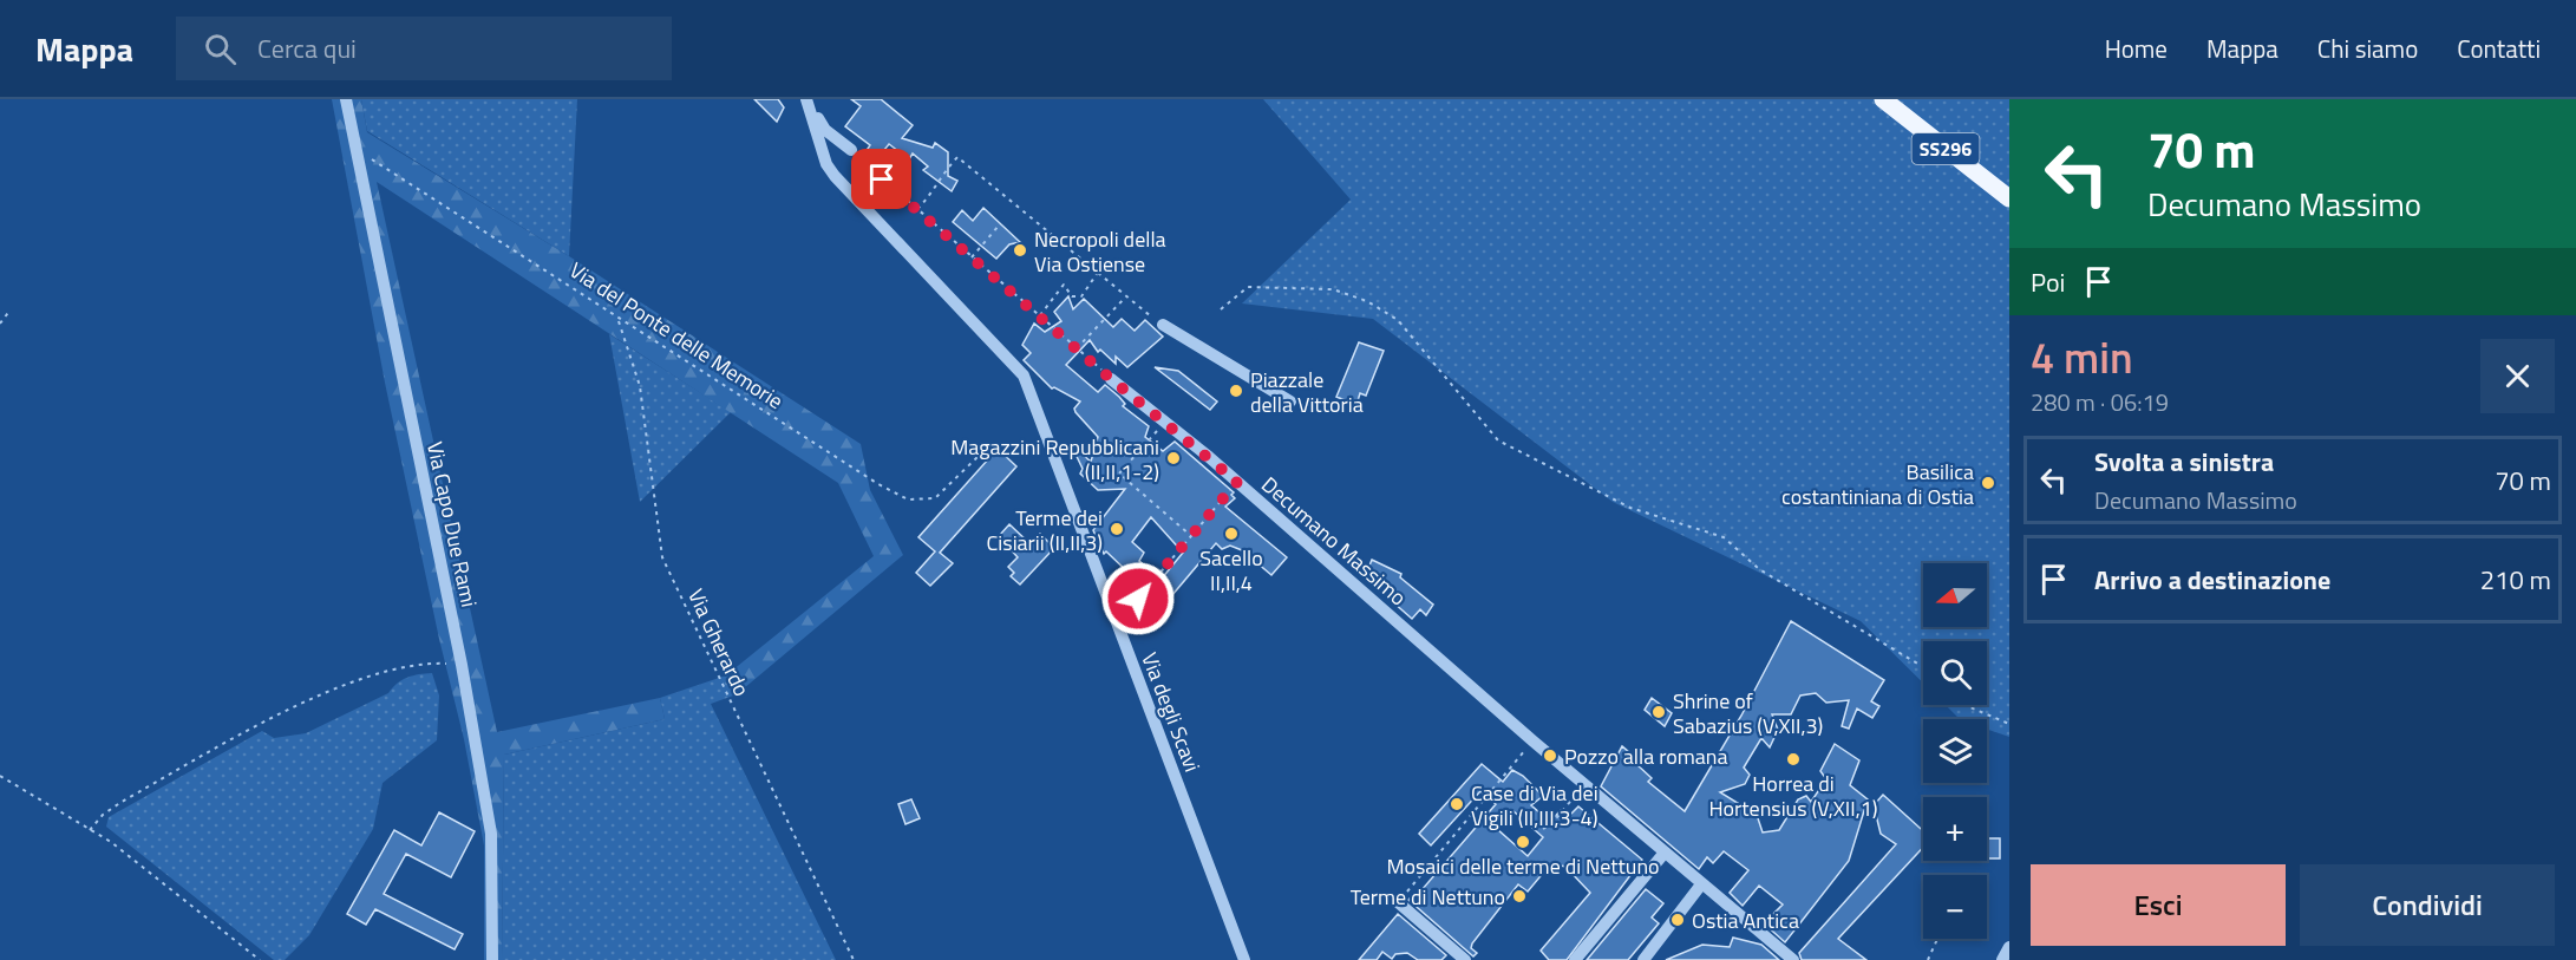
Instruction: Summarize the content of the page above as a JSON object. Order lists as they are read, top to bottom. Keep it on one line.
{"streets":{"main road":["SS296"],"street":["Via Capo Due Rami","Decumano Massimo","Via degli Scavi"],"path":["Via del Ponte delle Memorie","Via Gherardo"]},"crossings":[["Via del Ponte delle Memorie","Via Capo Due Rami"],["Via del Ponte delle Memorie","Via Gherardo"]],"places":["Necropoli della Via Ostiense","Piazzale della Vittoria","Magazzini Repubblicani (II,II,1-2)","Basilica costantiniana di Ostia","Terme dei Cisiarii (II,II,3)","Sacello II,II,4","Shrine of Sabazius (V,XII,3)","Pozzo alla romana","Horrea di Hortensius (V,XII,1)","Case di Via dei Vigili (II,III,3-4)","Mosaici delle terme di Nettuno","Terme di Nettuno","Ostia Antica"],"north":"left","page":{"header":"Mappa","search":"Cerca qui","nav":["Home","Mappa","Chi siamo","Contatti"],"turn":["70 m","Decumano Massimo"],"then":"Poi","heading":["4 min","280 m · 06:19"],"list":[{"name":"Svolta a sinistra","note":"Decumano Massimo","value":"70 m"},{"name":"Arrivo a destinazione","value":"210 m"}],"map_buttons":["+","−"],"buttons":["Esci","Condividi"]}}
